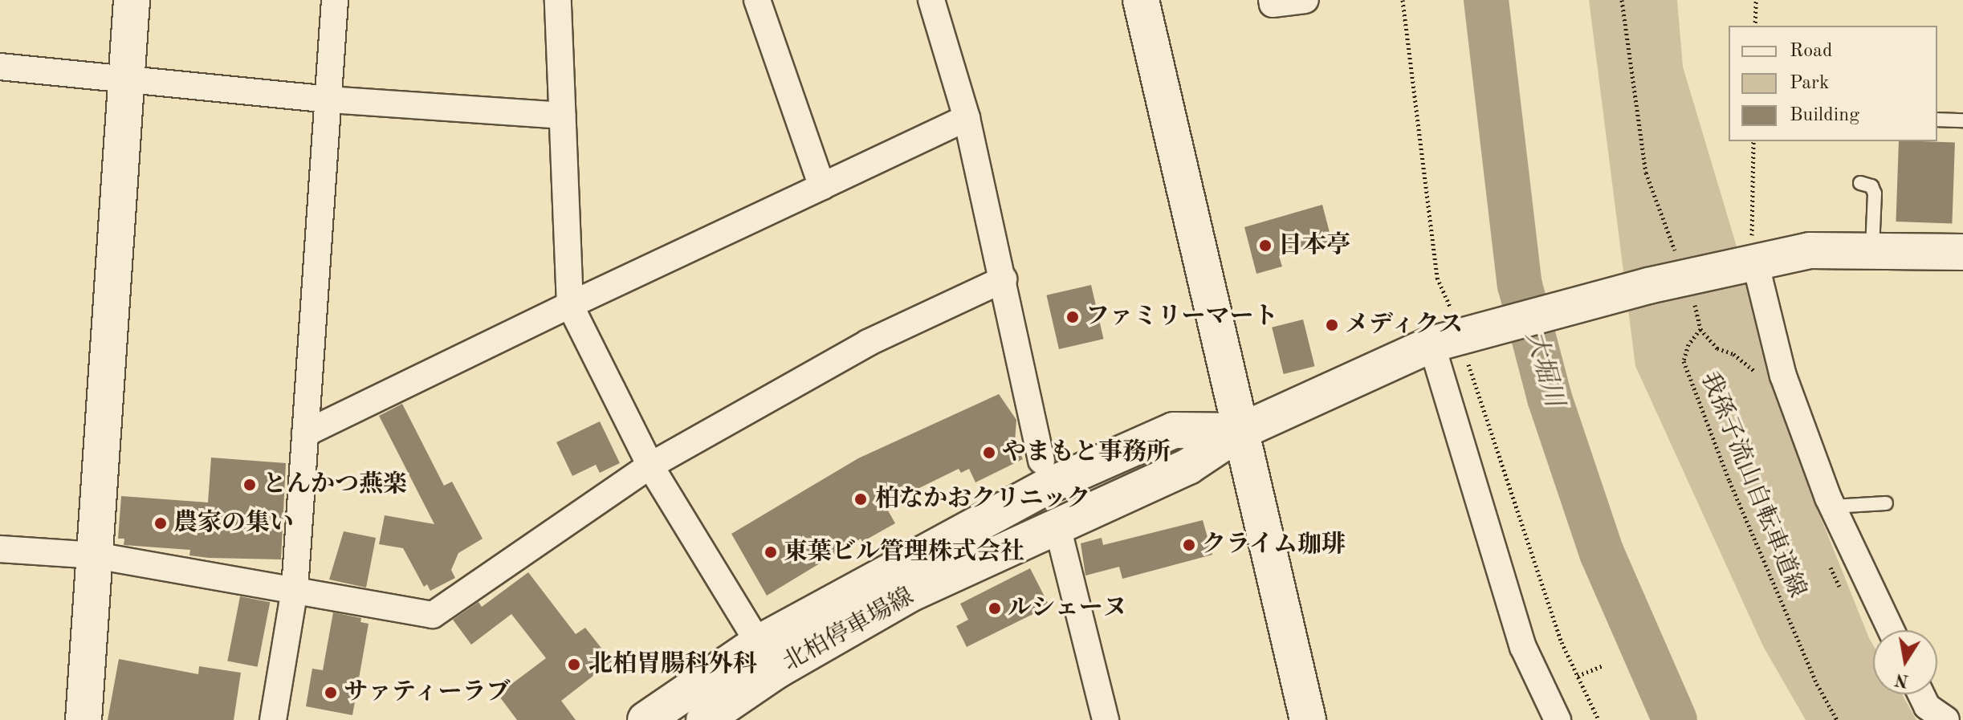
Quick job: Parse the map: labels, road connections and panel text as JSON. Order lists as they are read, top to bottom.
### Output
{
  "streets": {
    "street": ["北柏停車場線"],
    "path": ["我孫子流山自転車道線"]
  },
  "crossings": [
    ["我孫子流山自転車道線", "北柏停車場線"]
  ],
  "water": ["大堀川"],
  "places": [
    "日本亭",
    "ファミリーマート",
    "メディクス",
    "やまもと事務所",
    "とんかつ燕楽",
    "柏なかおクリニック",
    "農家の集い",
    "クライム珈琲",
    "東葉ビル管理株式会社",
    "ルシェーヌ",
    "北柏胃腸科外科",
    "サァティーラブ"
  ],
  "legend": ["Road", "Park", "Building"],
  "north": "bottom"
}
